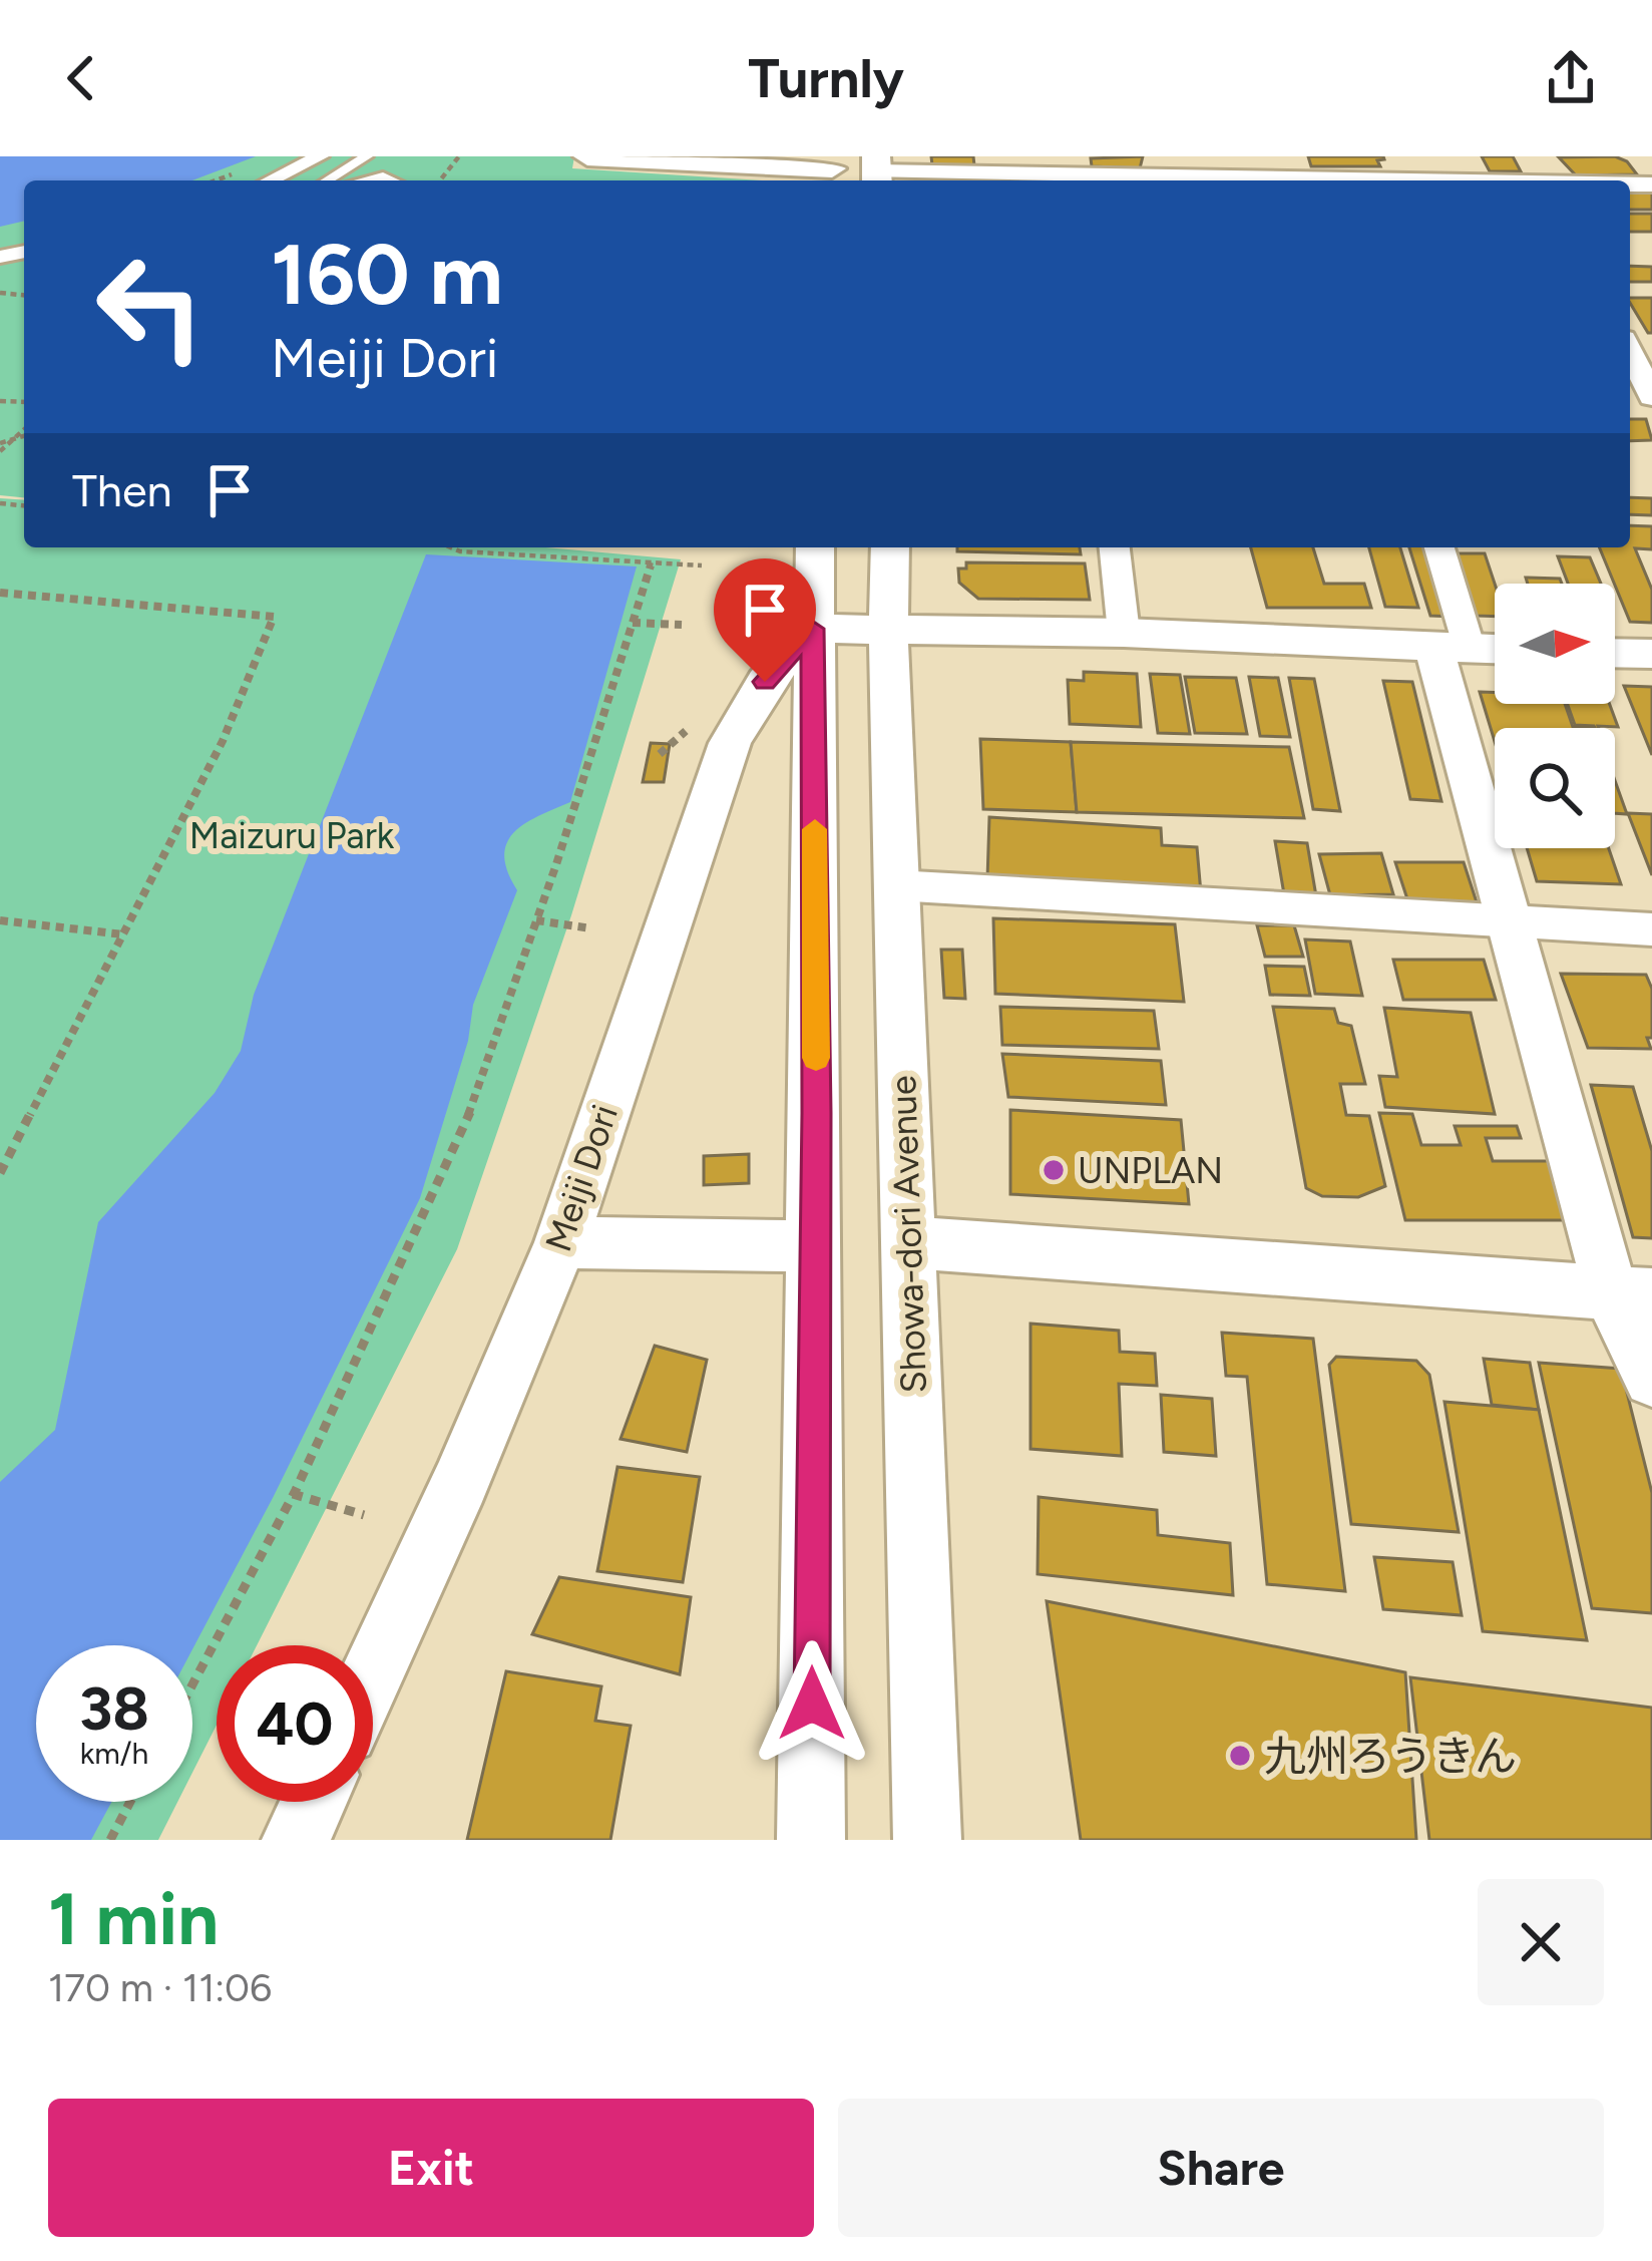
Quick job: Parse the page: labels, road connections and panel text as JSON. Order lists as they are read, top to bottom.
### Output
{
  "streets": {
    "street": ["Meiji Dori", "Showa-dori Avenue"]
  },
  "parks": ["Maizuru Park"],
  "places": ["UNPLAN", "九州ろうきん"],
  "north": "right",
  "page": {
    "header": "Turnly",
    "turn": ["160 m", "Meiji Dori"],
    "then": "Then",
    "speed": "38 km/h",
    "limit": "40",
    "heading": ["1 min", "170 m · 11:06"],
    "buttons": ["Exit", "Share"]
  }
}
